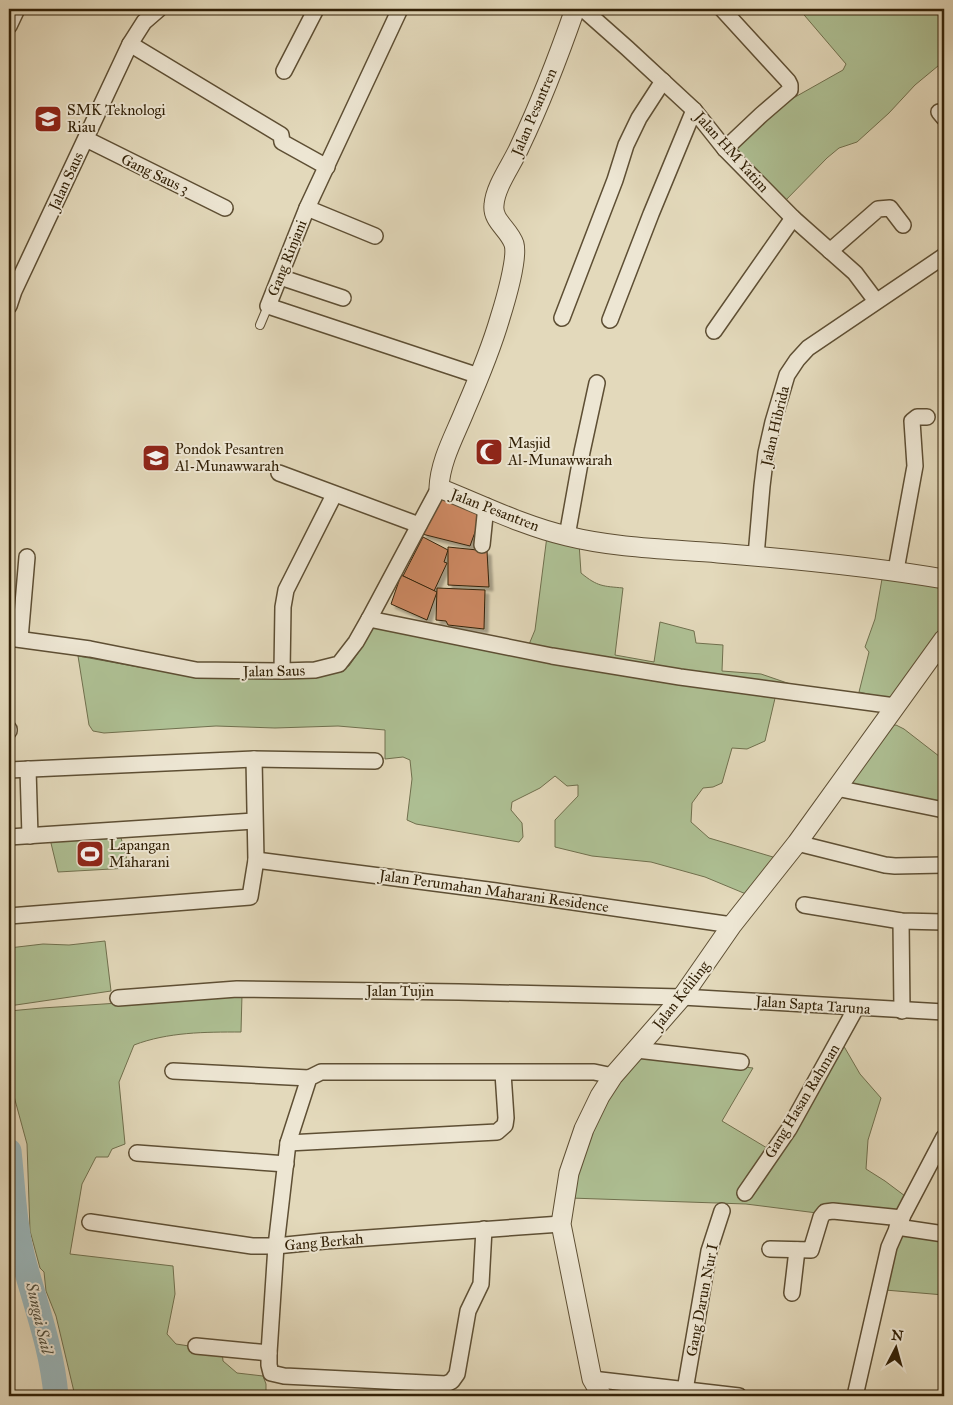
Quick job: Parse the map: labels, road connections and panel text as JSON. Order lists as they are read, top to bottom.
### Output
{
  "streets": {
    "street": [
      "Jalan Pesantren",
      "Jalan HM Yatim",
      "Gang Saus 3",
      "Jalan Saus",
      "Gang Rinjani",
      "Jalan Hibrida",
      "Jalan Perumahan Maharani Residence",
      "Jalan Tujin",
      "Jalan Keliling",
      "Jalan Sapta Taruna",
      "Gang Hasan Rahman",
      "Gang Berkah",
      "Gang Darun Nur I"
    ]
  },
  "crossings": [
    ["Jalan Pesantren", "Jalan Saus"],
    ["Jalan Pesantren", "Gang Rinjani"],
    ["Jalan Pesantren", "Jalan Hibrida"],
    ["Jalan HM Yatim", "Jalan Hibrida"],
    ["Gang Saus 3", "Jalan Saus"],
    ["Jalan Perumahan Maharani Residence", "Jalan Keliling"],
    ["Jalan Tujin", "Jalan Keliling"],
    ["Jalan Tujin", "Jalan Sapta Taruna"],
    ["Jalan Keliling", "Jalan Sapta Taruna"],
    ["Jalan Keliling", "Gang Berkah"],
    ["Jalan Sapta Taruna", "Gang Hasan Rahman"]
  ],
  "water": ["Sungai Sail"],
  "places": {
    "school or university": ["SMK Teknologi Riau", "Pondok Pesantren Al-Munawwarah"],
    "mosque": ["Masjid Al-Munawwarah"],
    "sports": ["Lapangan Maharani"]
  },
  "north": "top"
}
